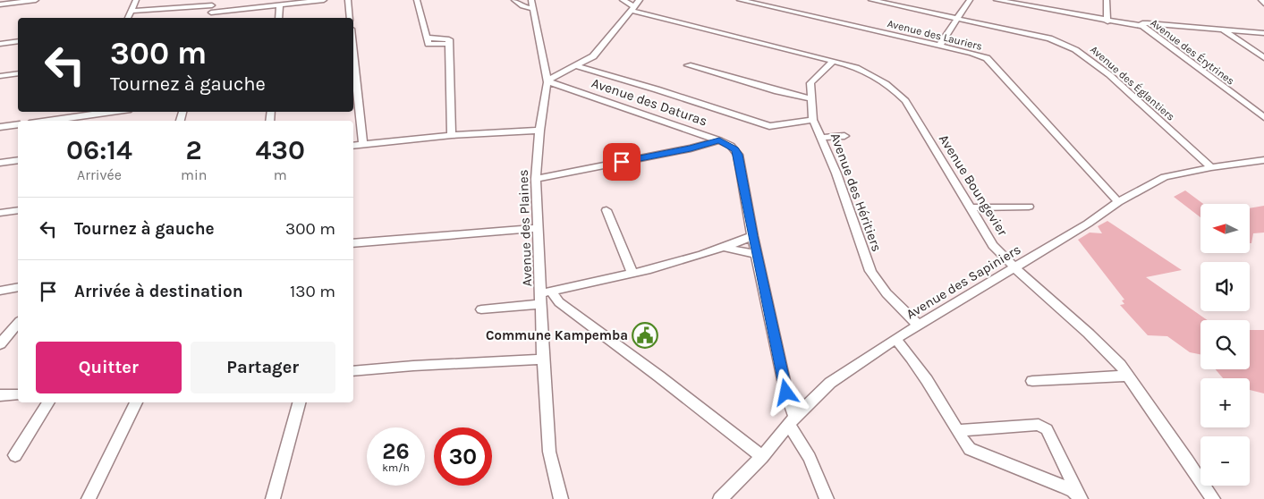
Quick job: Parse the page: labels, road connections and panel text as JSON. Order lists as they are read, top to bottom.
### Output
{
  "streets": {
    "street": [
      "Avenue des Lauriers",
      "Avenue des Érytrines",
      "Avenue des Églantiers",
      "Avenue des Daturas",
      "Avenue Boungevier",
      "Avenue des Héritiers",
      "Avenue des Plaines",
      "Avenue des Sapiniers"
    ]
  },
  "crossings": [
    ["Avenue des Lauriers", "Avenue des Sapiniers"],
    ["Avenue des Églantiers", "Avenue des Sapiniers"],
    ["Avenue des Daturas", "Avenue des Plaines"],
    ["Avenue des Daturas", "Avenue des Sapiniers"],
    ["Avenue Boungevier", "Avenue des Héritiers"],
    ["Avenue Boungevier", "Avenue des Sapiniers"],
    ["Avenue des Héritiers", "Avenue des Sapiniers"]
  ],
  "places": {
    "public building": ["Commune Kampemba"]
  },
  "north": "left",
  "page": {
    "turn": ["300 m", "Tournez à gauche"],
    "eta": [
      "06:14",
      "Arrivée",
      "2",
      "min",
      "430",
      "m"
    ],
    "list": [
      {
        "name": "Tournez à gauche",
        "value": "300 m"
      },
      {
        "name": "Arrivée à destination",
        "value": "130 m"
      }
    ],
    "map_buttons": ["+", "−"],
    "buttons": ["Quitter", "Partager"],
    "speed": "26 km/h",
    "limit": "30"
  }
}
